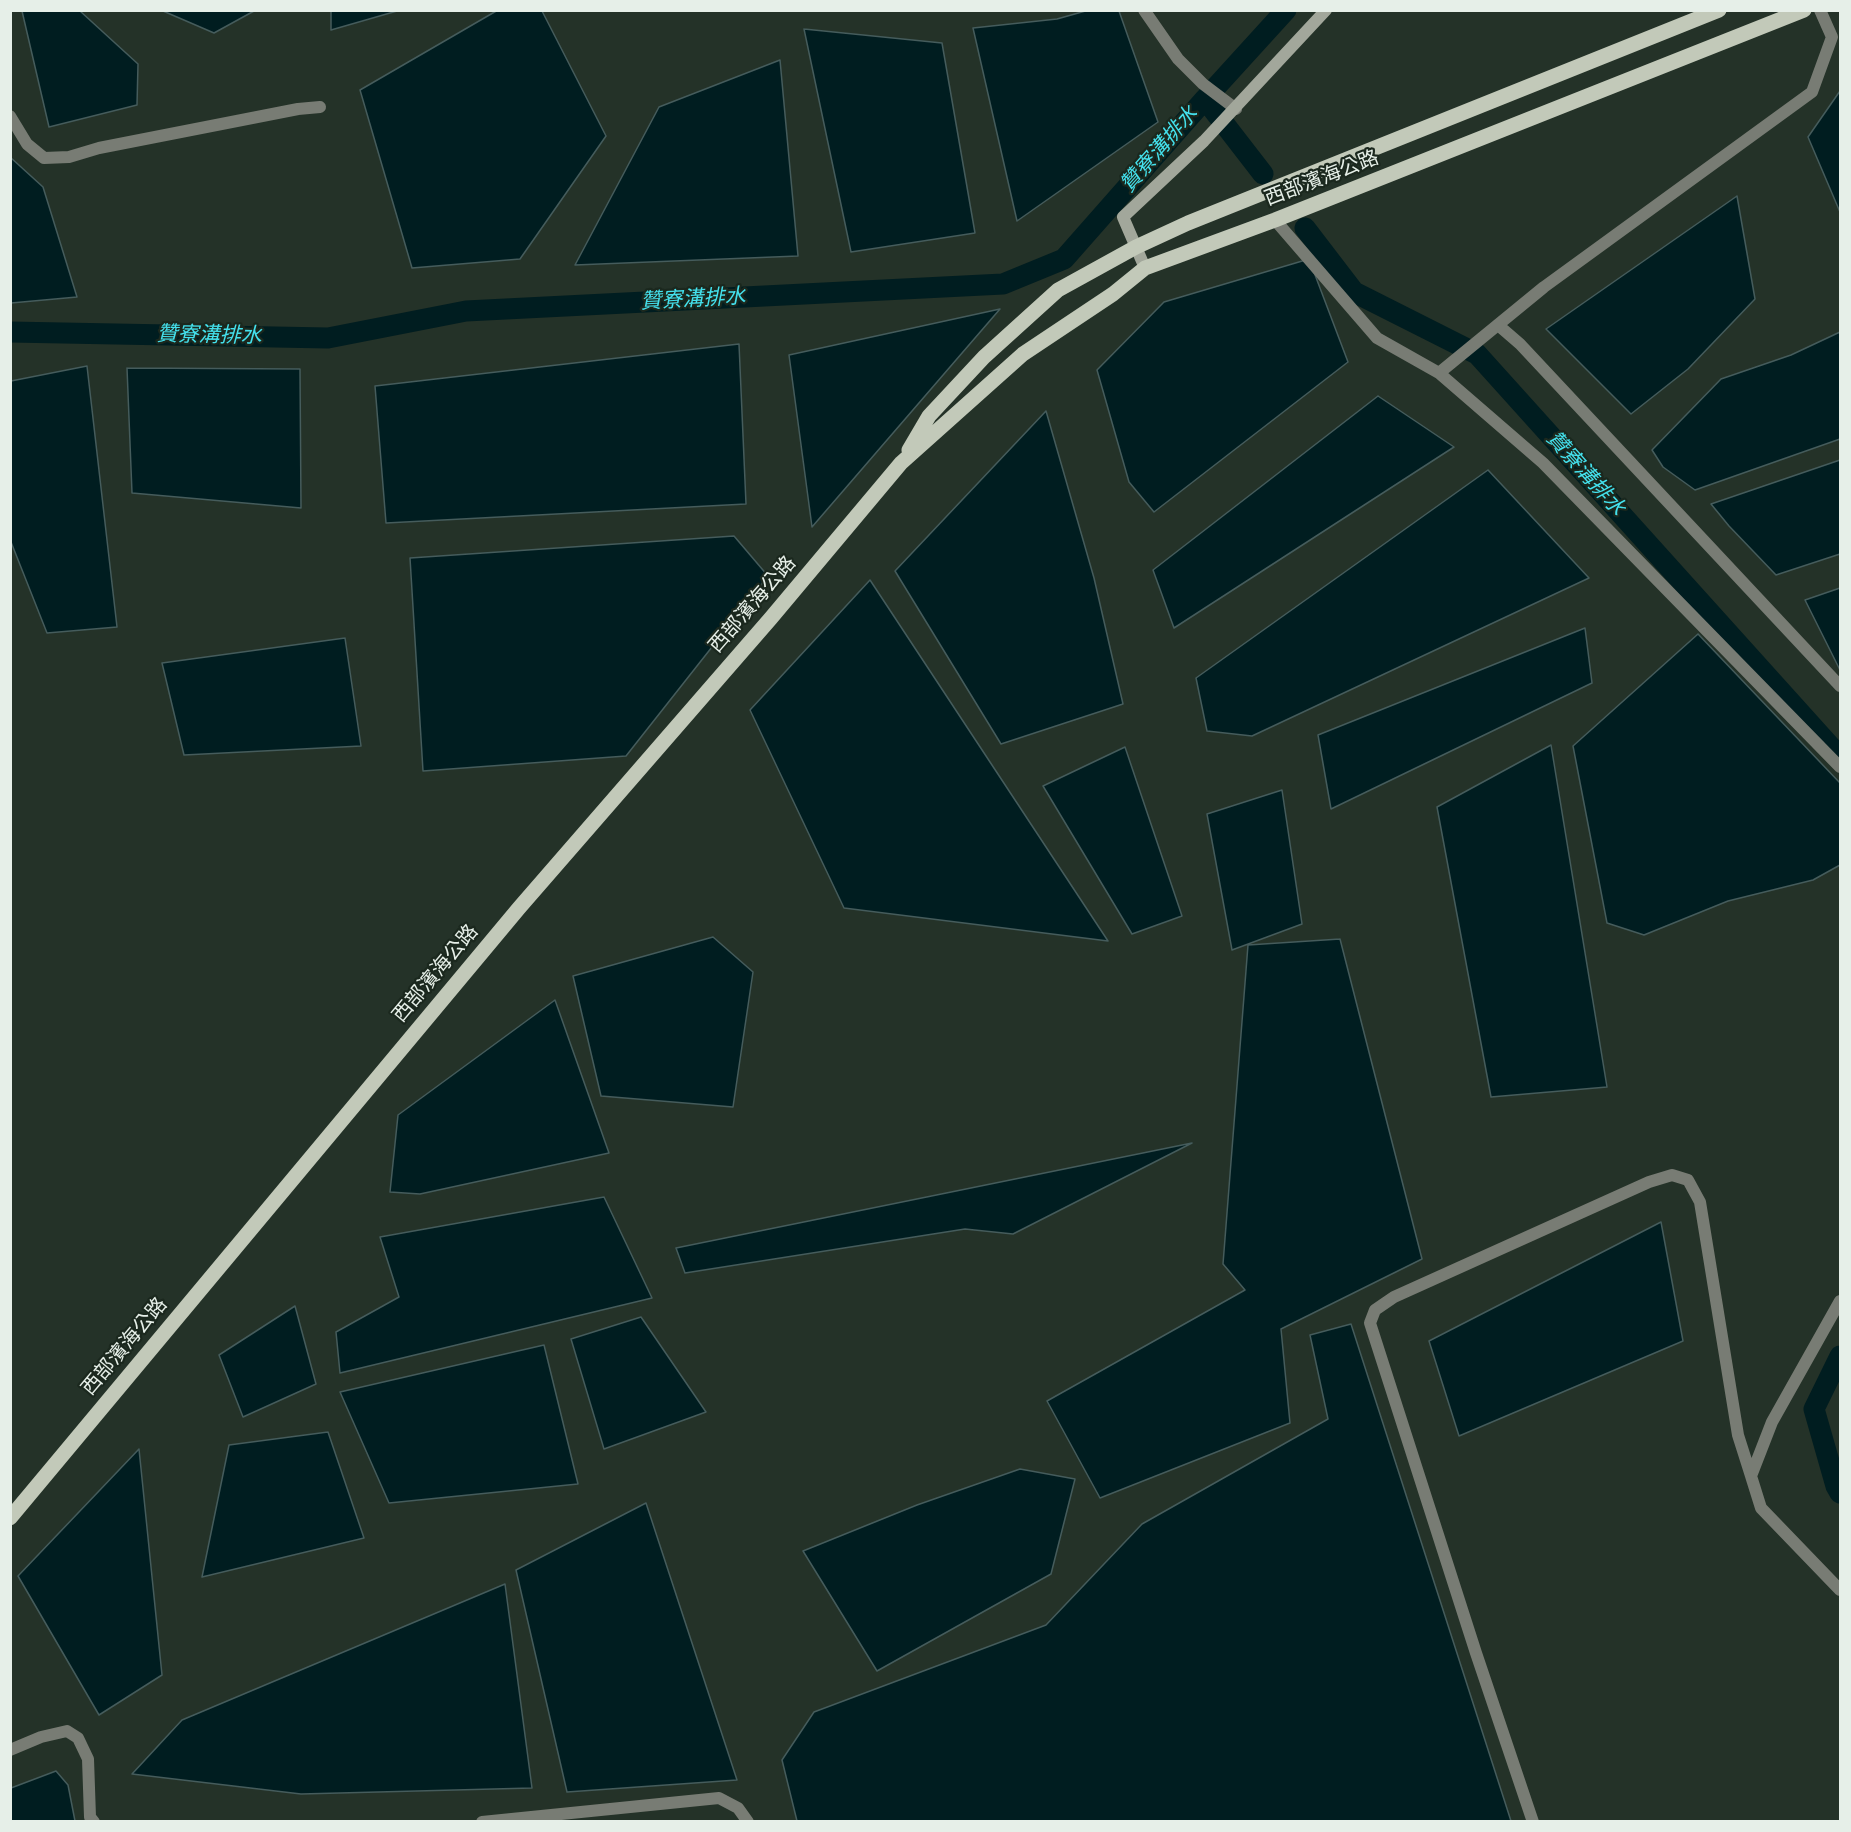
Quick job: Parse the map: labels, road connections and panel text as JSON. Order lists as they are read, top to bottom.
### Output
{
  "streets": {
    "main road": ["西部濱海公路"]
  },
  "water": ["贊寮溝排水"]
}
